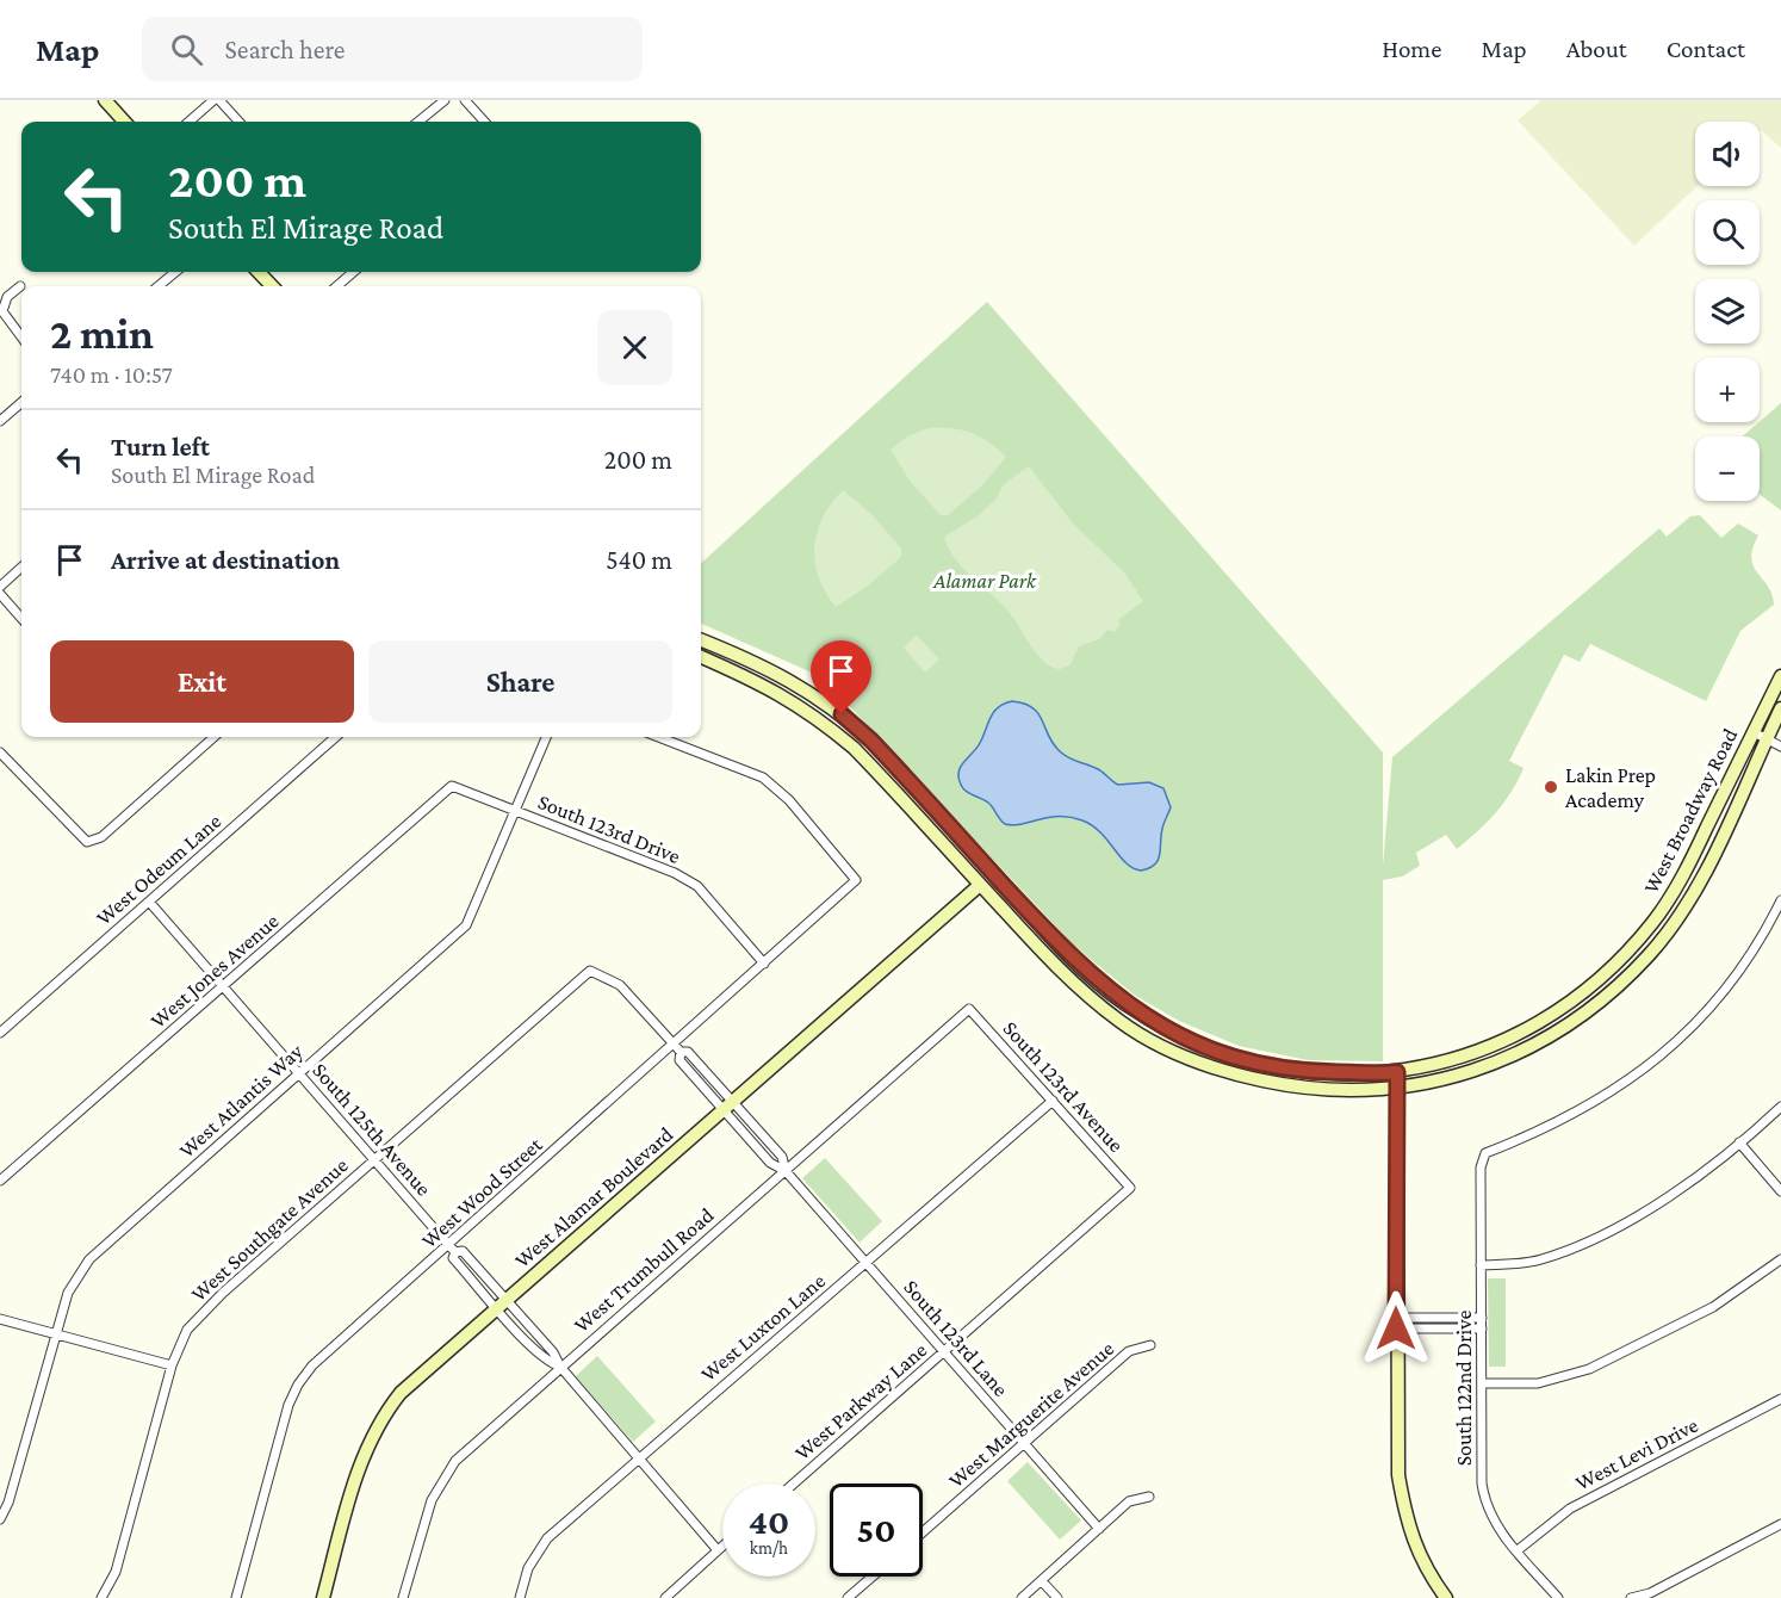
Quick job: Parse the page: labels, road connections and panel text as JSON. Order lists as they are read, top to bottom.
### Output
{
  "streets": {
    "main road": ["West Broadway Road", "West Alamar Boulevard"],
    "street": [
      "South 123rd Drive",
      "West Odeum Lane",
      "West Jones Avenue",
      "South 123rd Avenue",
      "West Atlantis Way",
      "South 125th Avenue",
      "West Wood Street",
      "West Southgate Avenue",
      "West Trumbull Road",
      "West Luxton Lane",
      "South 123rd Lane",
      "South 122nd Drive",
      "West Parkway Lane",
      "West Marguerite Avenue",
      "West Levi Drive"
    ]
  },
  "crossings": [
    ["West Broadway Road", "West Alamar Boulevard"],
    ["South 123rd Drive", "West Jones Avenue"],
    ["South 123rd Drive", "West Atlantis Way"],
    ["South 123rd Drive", "West Wood Street"],
    ["West Odeum Lane", "South 125th Avenue"],
    ["West Jones Avenue", "South 125th Avenue"],
    ["South 123rd Avenue", "West Trumbull Road"],
    ["South 123rd Avenue", "West Luxton Lane"],
    ["South 123rd Avenue", "West Parkway Lane"],
    ["West Atlantis Way", "South 125th Avenue"],
    ["South 125th Avenue", "West Wood Street"],
    ["South 125th Avenue", "West Alamar Boulevard"],
    ["South 125th Avenue", "West Southgate Avenue"],
    ["South 125th Avenue", "West Trumbull Road"],
    ["South 125th Avenue", "West Luxton Lane"],
    ["West Wood Street", "South 123rd Lane"],
    ["West Alamar Boulevard", "South 123rd Lane"],
    ["West Southgate Avenue", "South 123rd Lane"],
    ["West Trumbull Road", "South 123rd Lane"],
    ["West Luxton Lane", "South 123rd Lane"],
    ["South 123rd Lane", "West Parkway Lane"],
    ["South 123rd Lane", "West Marguerite Avenue"],
    ["South 122nd Drive", "West Levi Drive"]
  ],
  "parks": ["Alamar Park"],
  "places": ["Lakin Prep Academy"],
  "page": {
    "header": "Map",
    "search": "Search here",
    "nav": [
      "Home",
      "Map",
      "About",
      "Contact"
    ],
    "map_buttons": ["+", "−"],
    "turn": ["200 m", "South El Mirage Road"],
    "heading": ["2 min", "740 m · 10:57"],
    "list": [
      {
        "name": "Turn left",
        "note": "South El Mirage Road",
        "value": "200 m"
      },
      {
        "name": "Arrive at destination",
        "value": "540 m"
      }
    ],
    "buttons": ["Exit", "Share"],
    "speed": "40 km/h",
    "limit": "50"
  }
}
